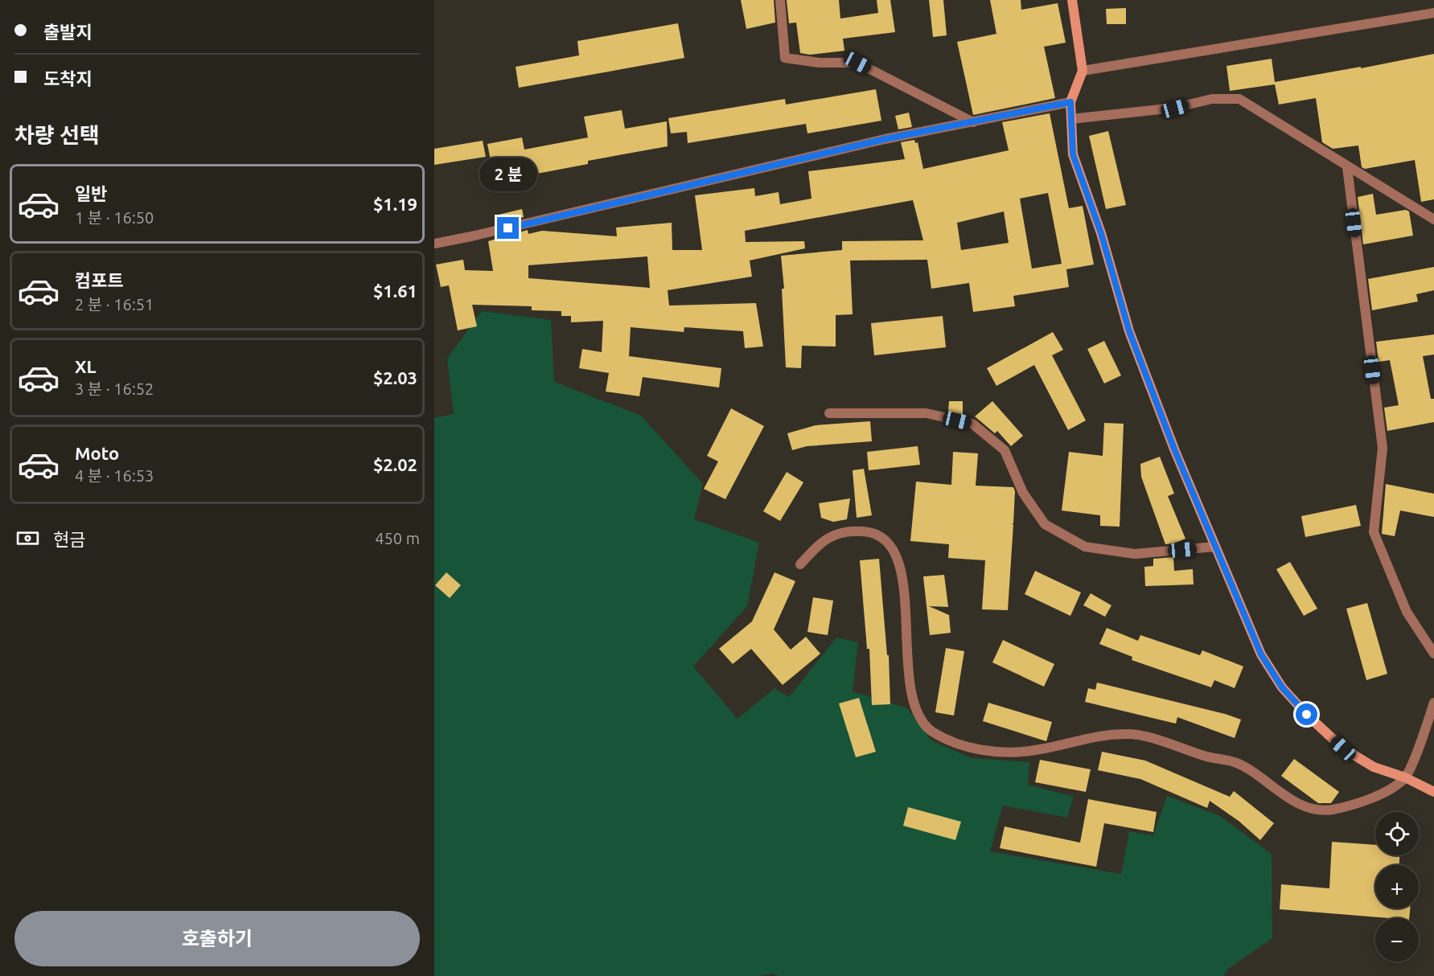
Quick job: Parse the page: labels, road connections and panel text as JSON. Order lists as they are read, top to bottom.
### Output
{
  "page": {
    "banner": ["출발지", "도착지"],
    "heading": "차량 선택",
    "bubble": "2 분",
    "list": [
      {
        "name": "일반",
        "note": "1 분 · 16:50",
        "value": "$1.19"
      },
      {
        "name": "컴포트",
        "note": "2 분 · 16:51",
        "value": "$1.61"
      },
      {
        "name": "XL",
        "note": "3 분 · 16:52",
        "value": "$2.03"
      },
      {
        "name": "Moto",
        "note": "4 분 · 16:53",
        "value": "$2.02"
      }
    ],
    "pay": ["현금", "450 m"],
    "map_buttons": ["+", "−"],
    "buttons": "호출하기"
  }
}
